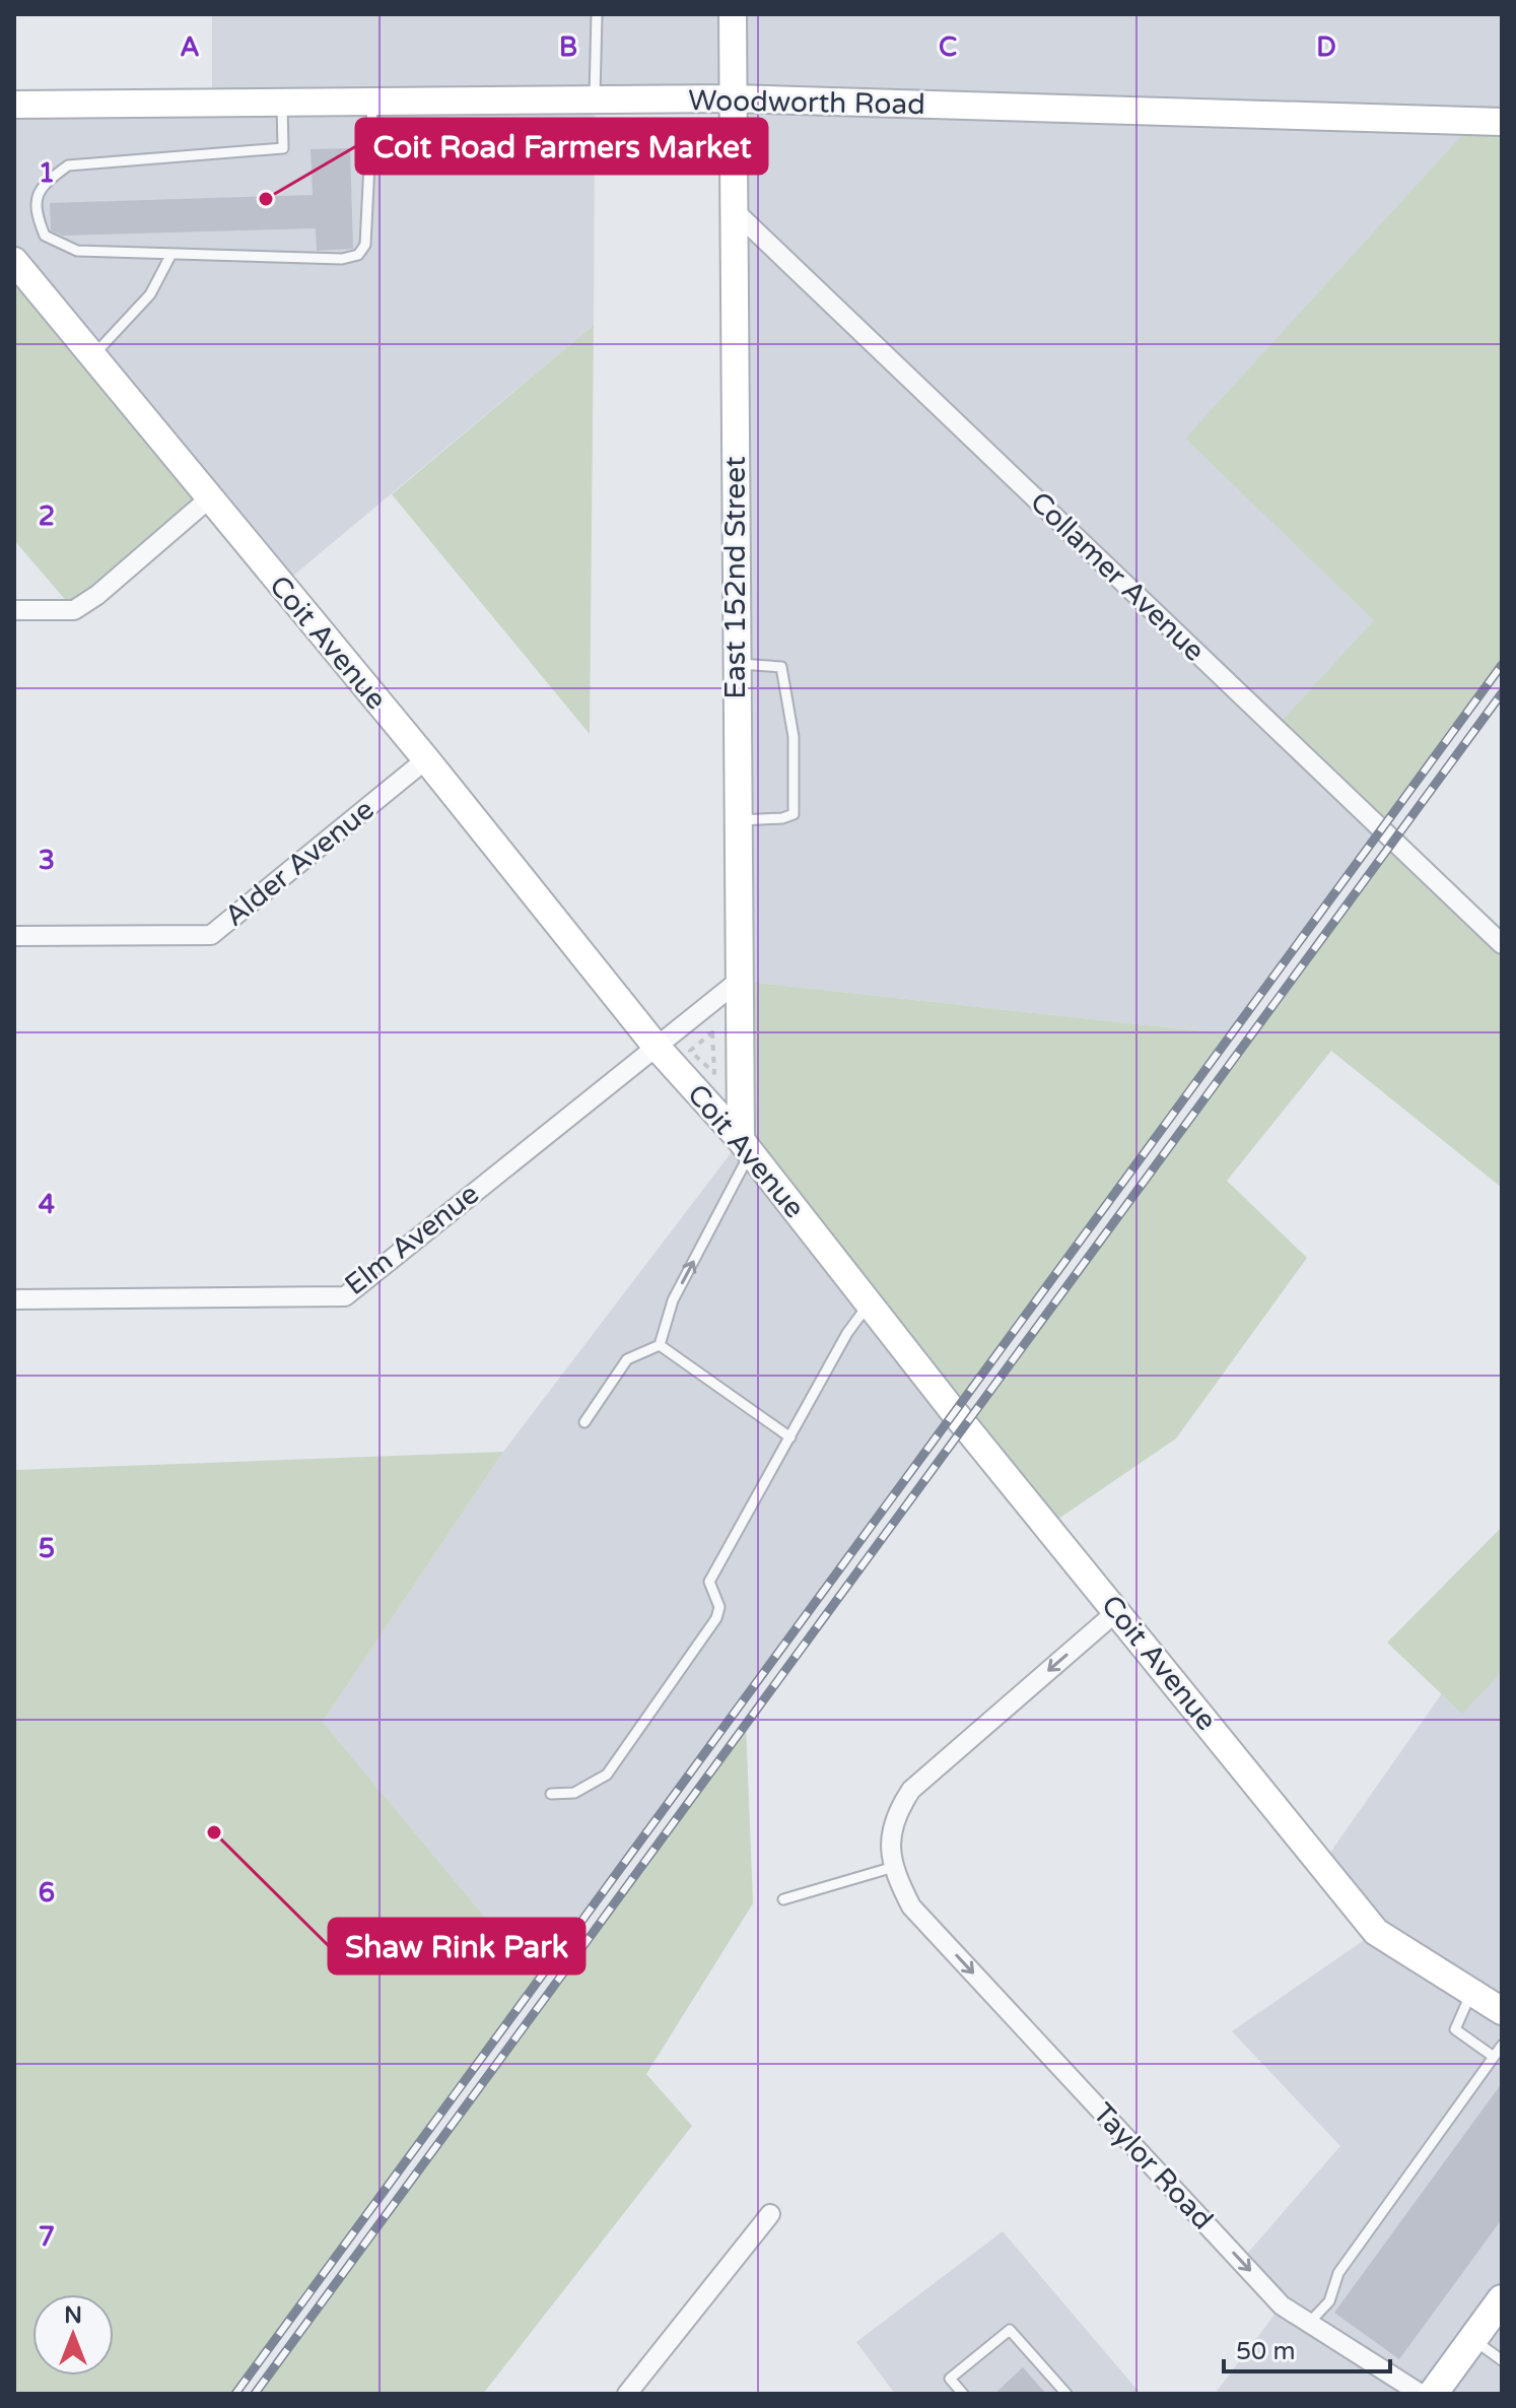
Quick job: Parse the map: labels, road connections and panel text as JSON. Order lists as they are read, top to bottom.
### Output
{
  "streets": {
    "street": [
      "Woodworth Road",
      "Collamer Avenue",
      "East 152nd Street",
      "Coit Avenue",
      "Alder Avenue",
      "Elm Avenue",
      "Taylor Road"
    ]
  },
  "crossings": [
    ["Woodworth Road", "East 152nd Street"],
    ["Collamer Avenue", "East 152nd Street"],
    ["East 152nd Street", "Coit Avenue"],
    ["East 152nd Street", "Elm Avenue"],
    ["Coit Avenue", "Alder Avenue"],
    ["Coit Avenue", "Elm Avenue"]
  ],
  "one_way": ["Taylor Road"],
  "places": ["Coit Road Farmers Market", "Shaw Rink Park"],
  "scale_bar": "50 m",
  "north": "top",
  "grid": {
    "columns": [
      "A",
      "B",
      "C",
      "D"
    ],
    "rows": [
      "1",
      "2",
      "3",
      "4",
      "5",
      "6",
      "7"
    ]
  }
}
